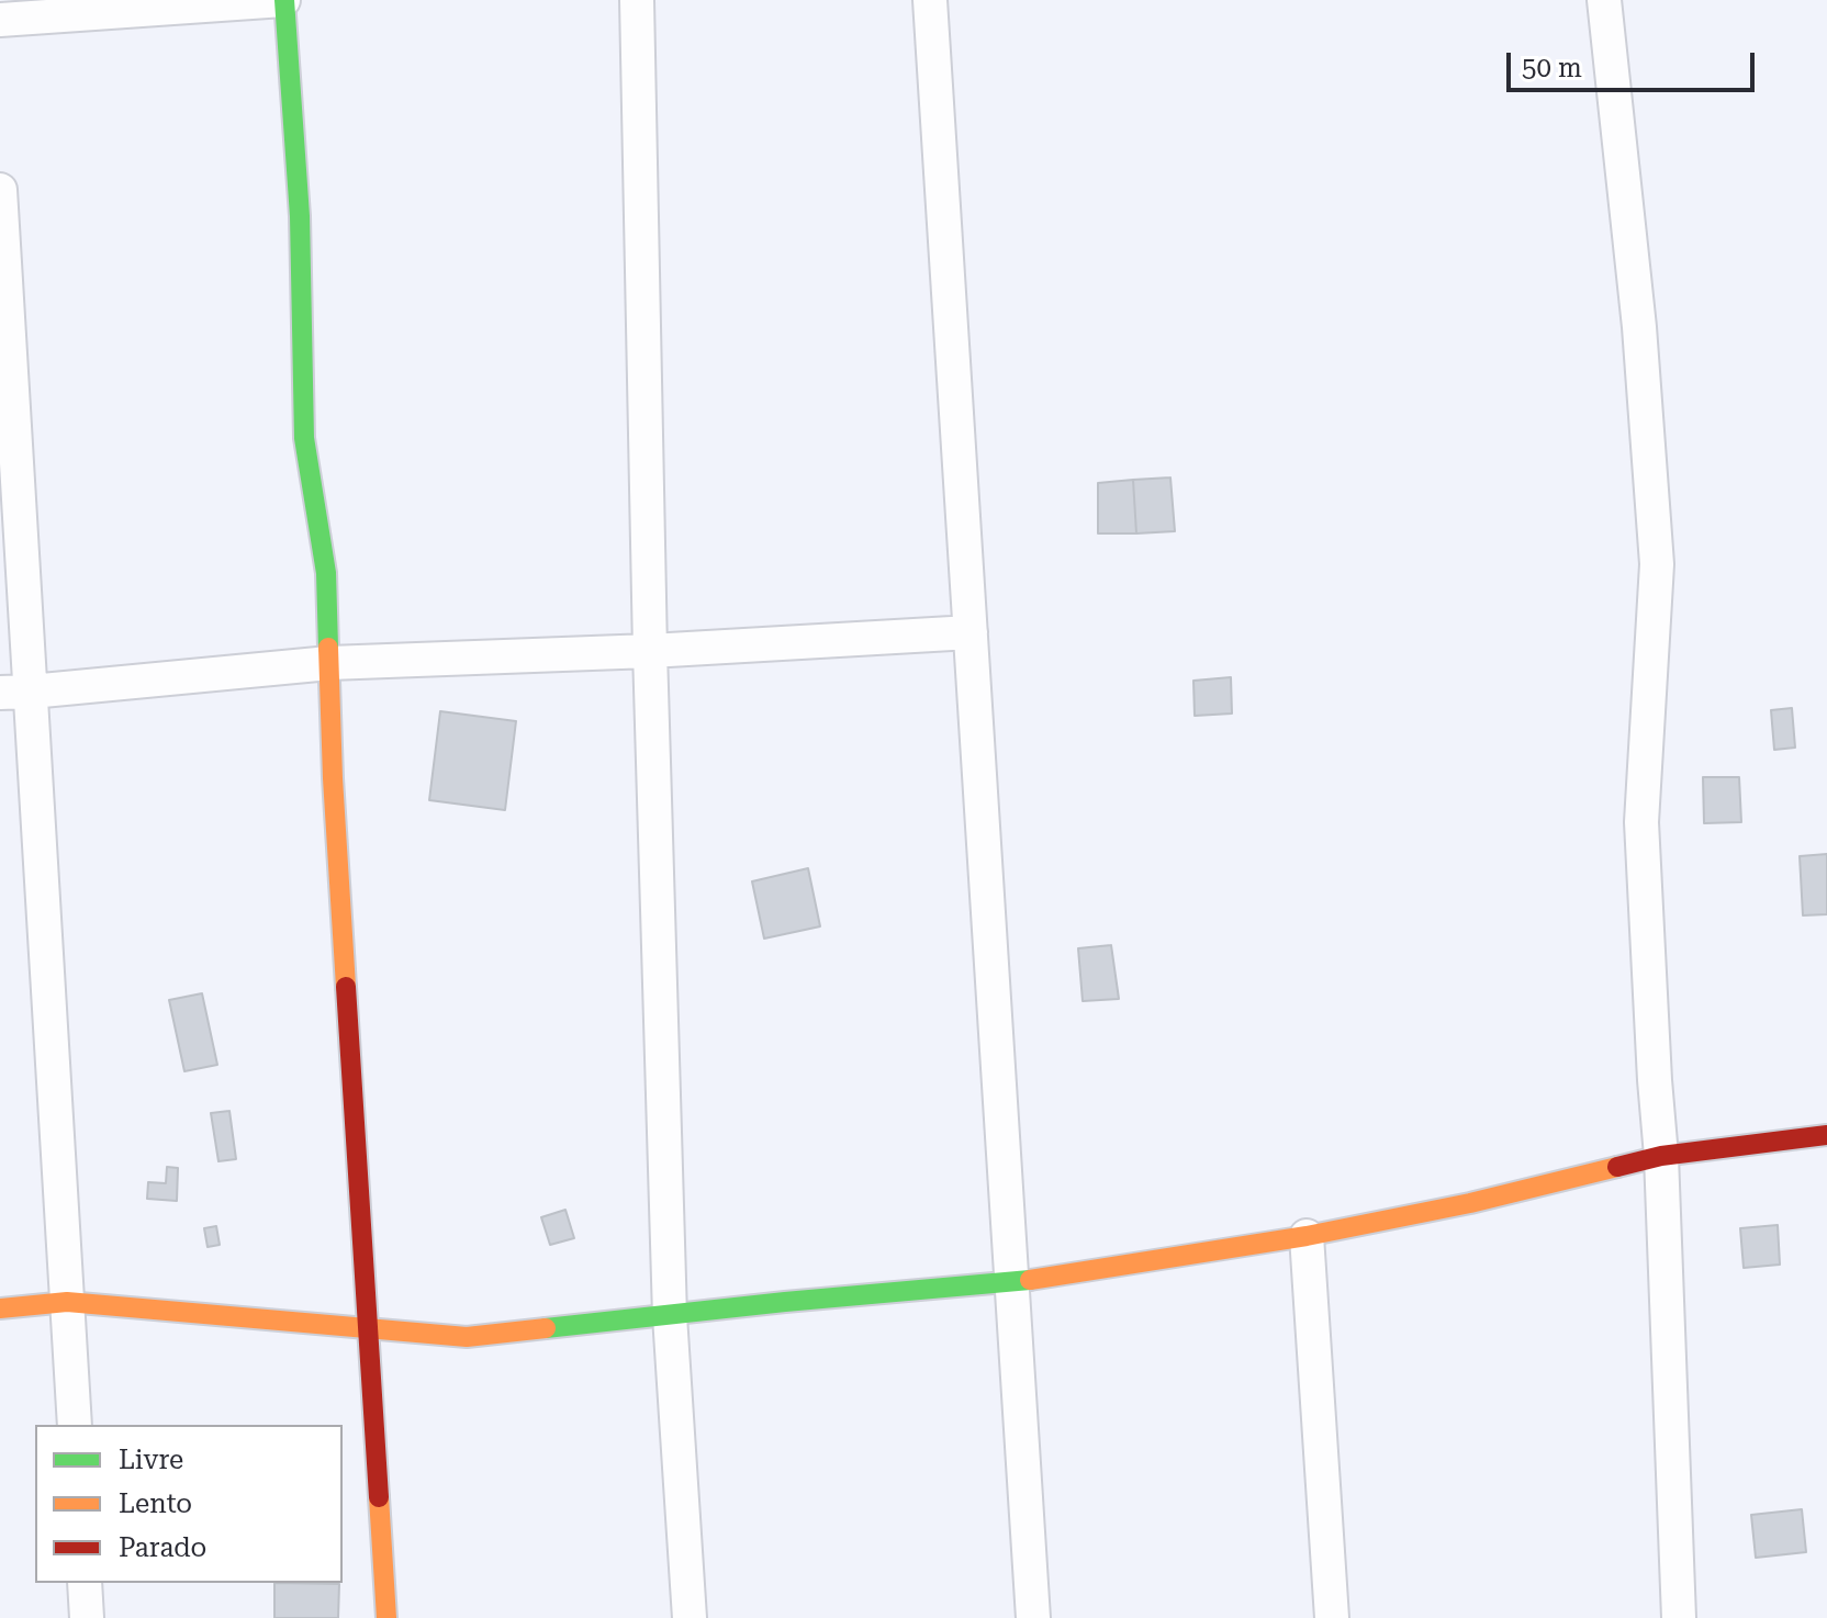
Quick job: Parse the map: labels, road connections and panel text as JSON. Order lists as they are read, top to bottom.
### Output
{
  "legend": ["Livre", "Lento", "Parado"],
  "scale_bar": "50 m"
}
